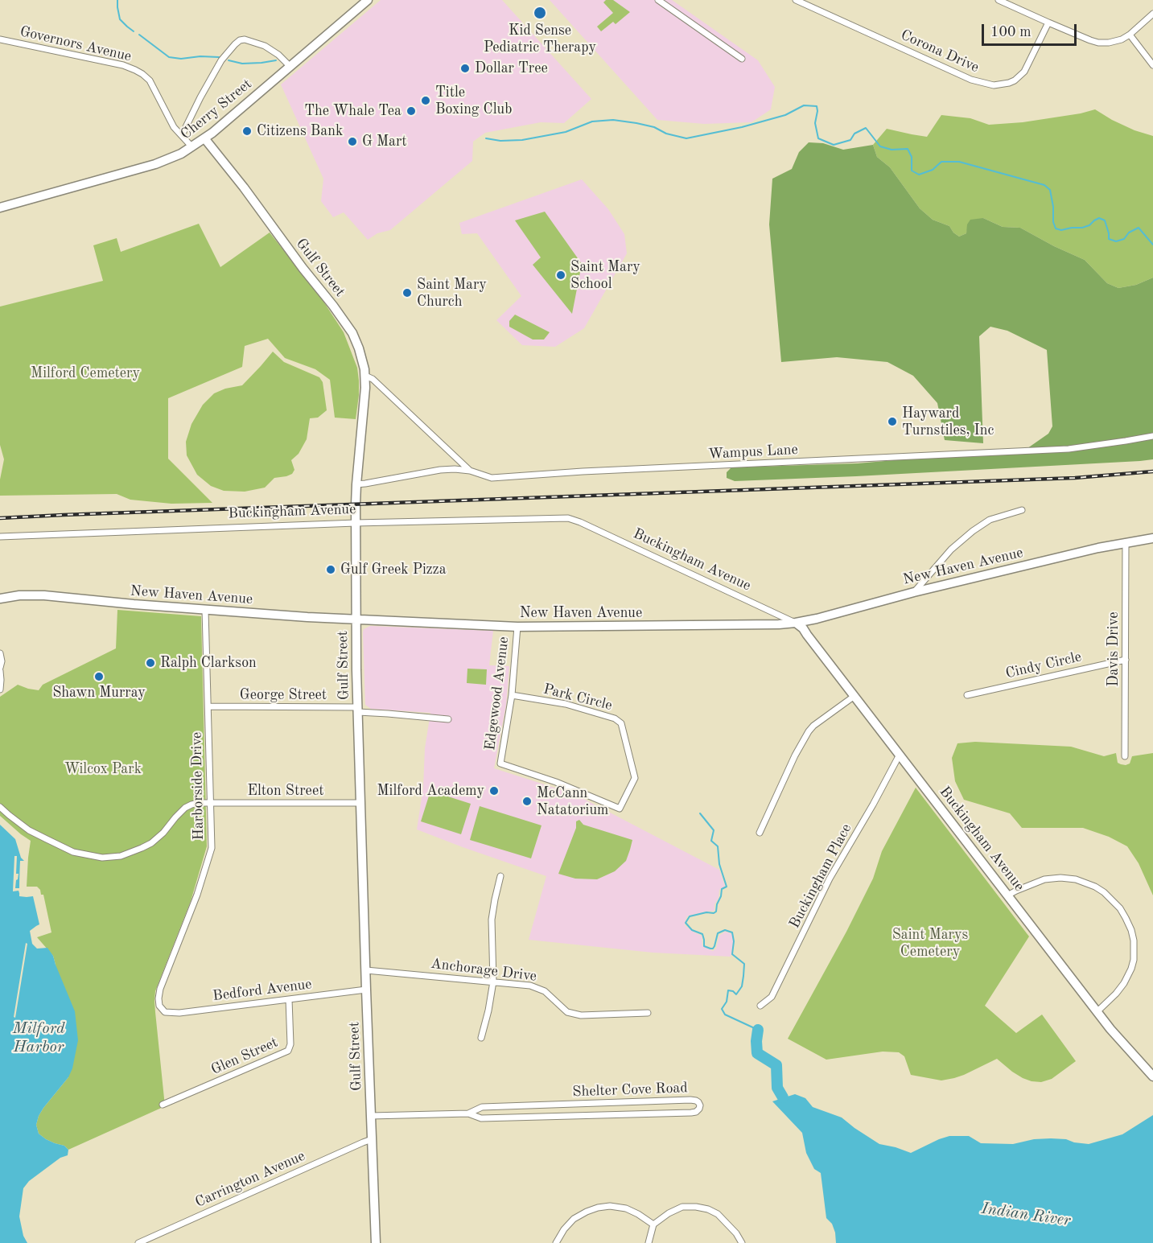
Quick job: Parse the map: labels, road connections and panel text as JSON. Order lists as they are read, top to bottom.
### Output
{
  "streets": {
    "main road": [
      "Cherry Street",
      "Gulf Street",
      "Buckingham Avenue",
      "New Haven Avenue"
    ],
    "street": [
      "Governors Avenue",
      "Corona Drive",
      "Wampus Lane",
      "Davis Drive",
      "Cindy Circle",
      "Edgewood Avenue",
      "George Street",
      "Park Circle",
      "Harborside Drive",
      "Elton Street",
      "Buckingham Place",
      "Anchorage Drive",
      "Bedford Avenue",
      "Glen Street",
      "Shelter Cove Road",
      "Carrington Avenue"
    ]
  },
  "crossings": [
    ["Governors Avenue", "Cherry Street"],
    ["Cherry Street", "Gulf Street"],
    ["Gulf Street", "Wampus Lane"],
    ["Gulf Street", "Buckingham Avenue"],
    ["Gulf Street", "New Haven Avenue"],
    ["Gulf Street", "George Street"],
    ["Gulf Street", "Elton Street"],
    ["Gulf Street", "Anchorage Drive"],
    ["Gulf Street", "Bedford Avenue"],
    ["Gulf Street", "Shelter Cove Road"],
    ["Gulf Street", "Carrington Avenue"],
    ["Buckingham Avenue", "New Haven Avenue"],
    ["Buckingham Avenue", "Buckingham Place"],
    ["New Haven Avenue", "Davis Drive"],
    ["New Haven Avenue", "Edgewood Avenue"],
    ["New Haven Avenue", "Harborside Drive"],
    ["Davis Drive", "Cindy Circle"],
    ["Edgewood Avenue", "Park Circle"],
    ["George Street", "Harborside Drive"],
    ["Harborside Drive", "Elton Street"],
    ["Harborside Drive", "Bedford Avenue"],
    ["Bedford Avenue", "Glen Street"]
  ],
  "water": ["Milford Harbor", "Indian River"],
  "parks": ["Milford Cemetery", "Wilcox Park", "Saint Marys Cemetery"],
  "places": [
    "Kid Sense Pediatric Therapy",
    "Dollar Tree",
    "Title Boxing Club",
    "The Whale Tea",
    "Citizens Bank",
    "G Mart",
    "Saint Mary School",
    "Saint Mary Church",
    "Hayward Turnstiles, Inc",
    "Gulf Greek Pizza",
    "Ralph Clarkson",
    "Shawn Murray",
    "Milford Academy",
    "McCann Natatorium"
  ],
  "scale_bar": "100 m"
}
